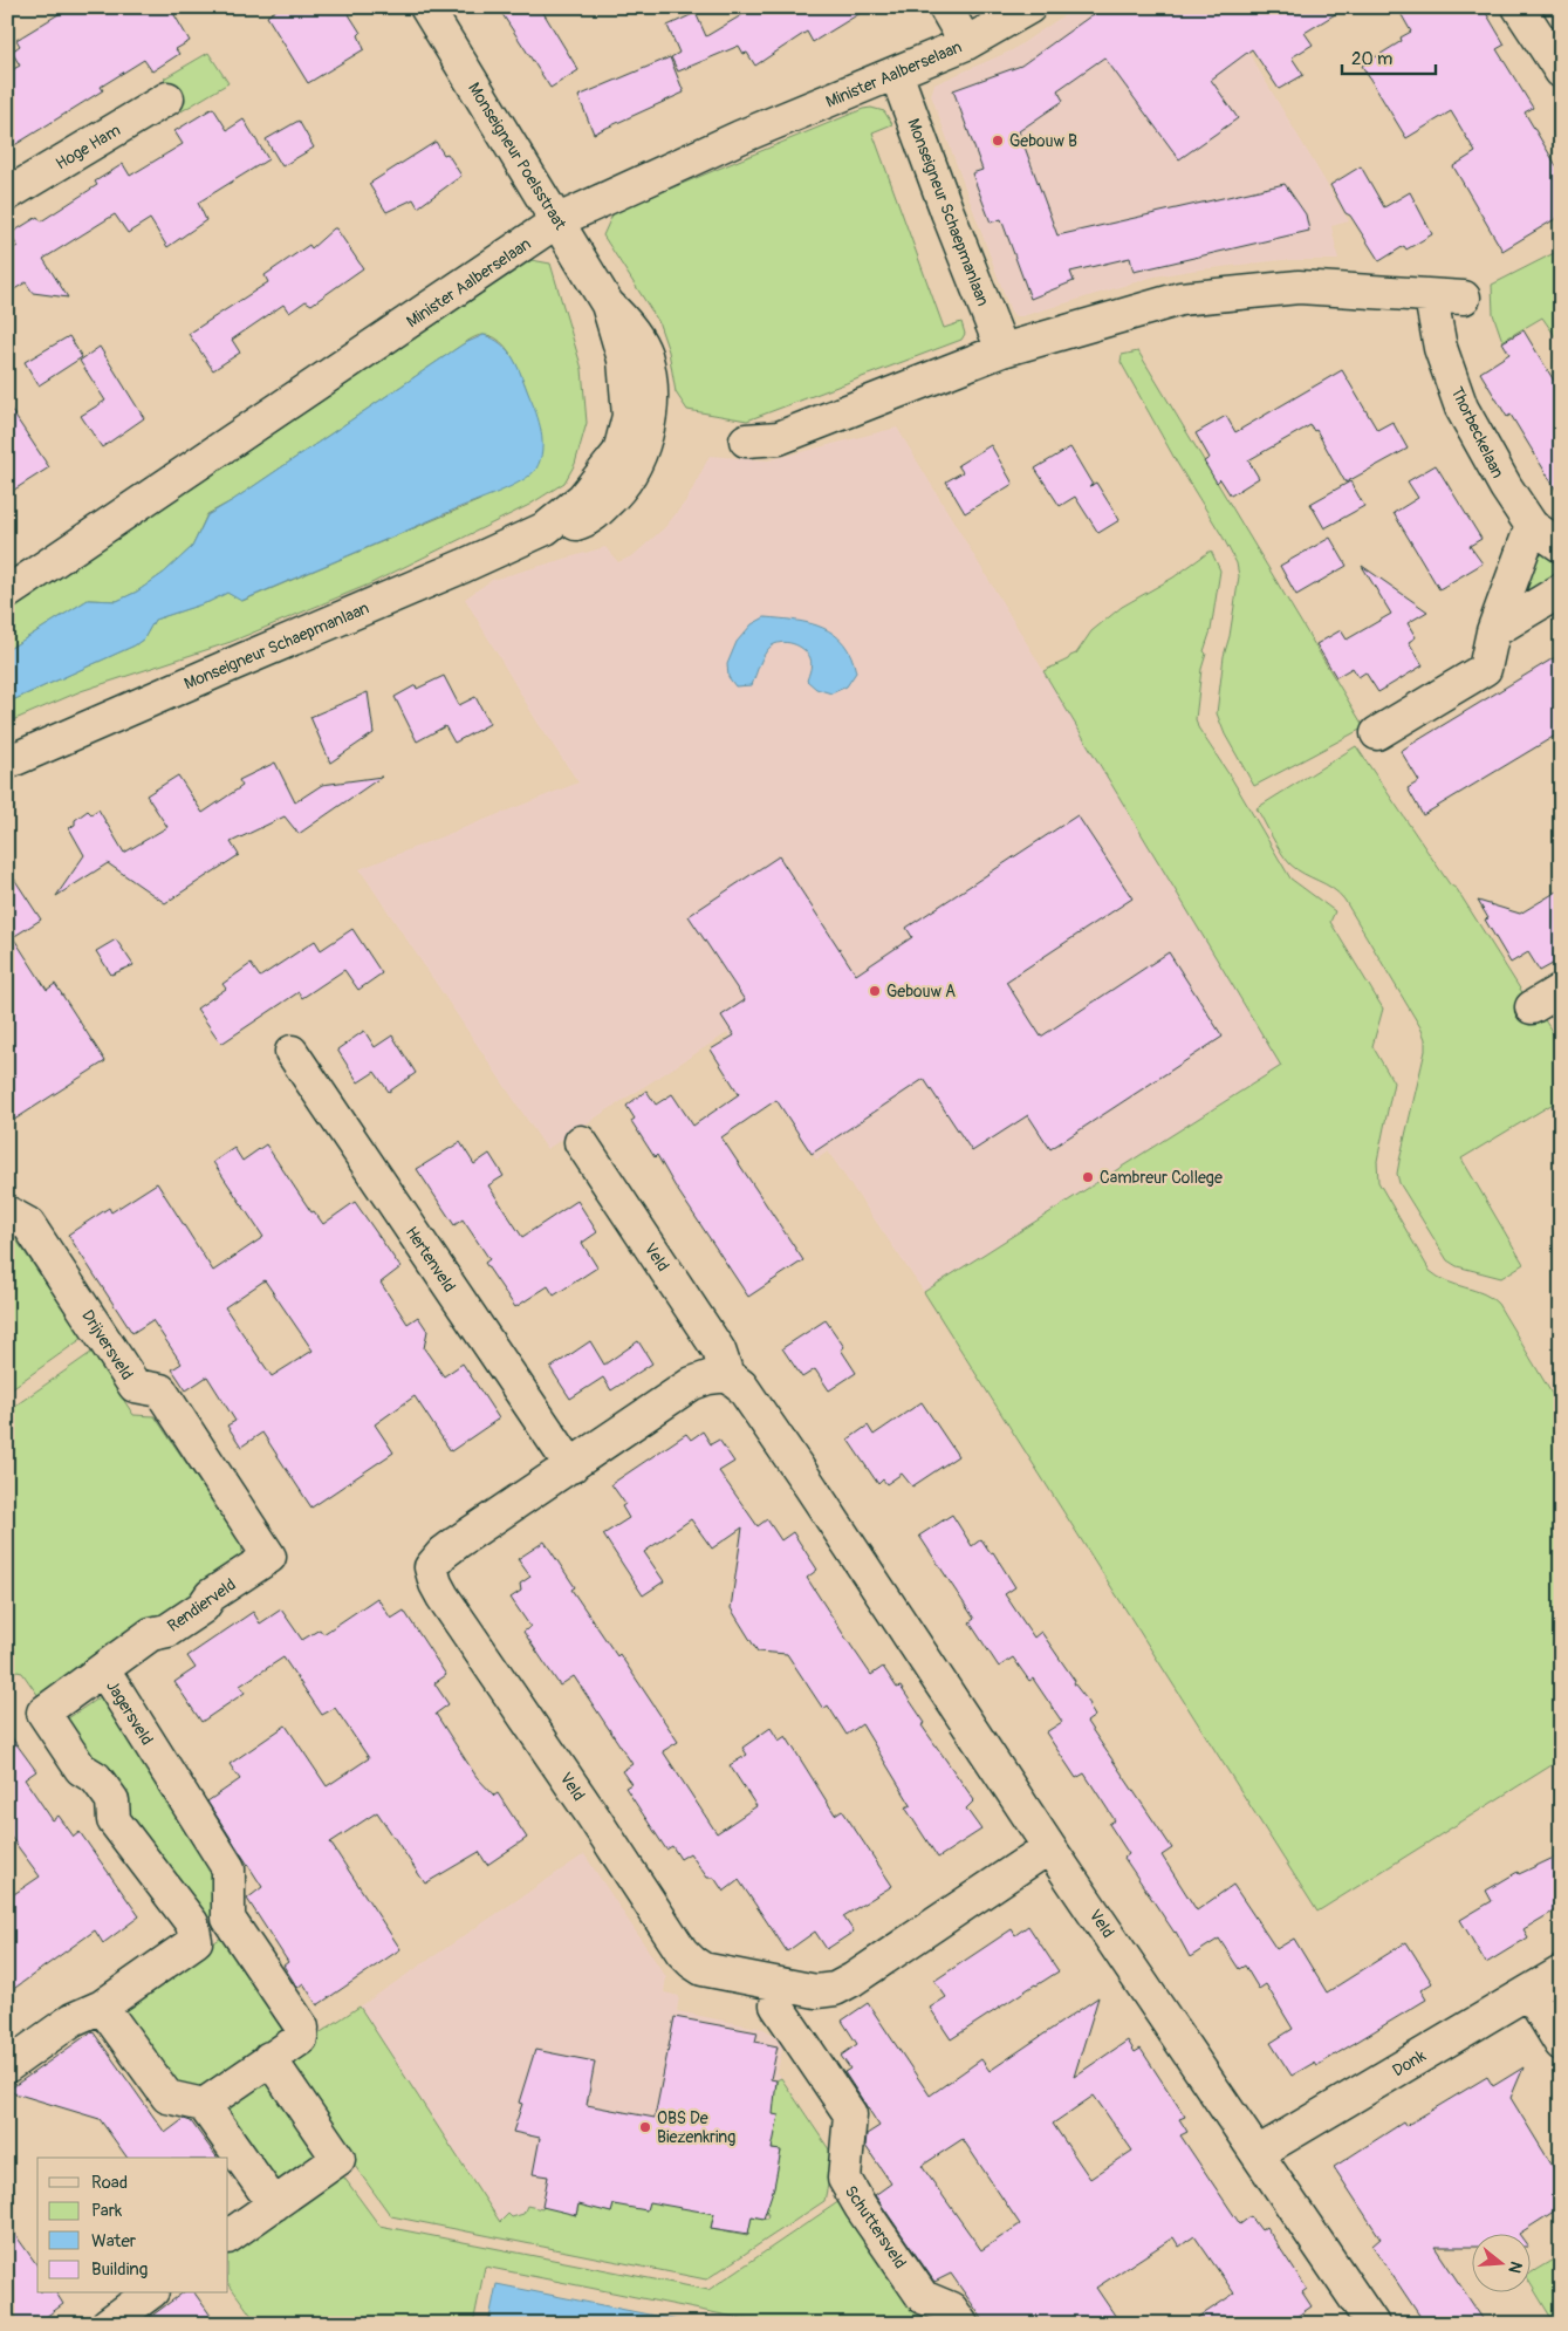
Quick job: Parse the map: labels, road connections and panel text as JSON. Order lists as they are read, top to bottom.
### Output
{
  "streets": {
    "street": [
      "Minister Aalberselaan",
      "Hoge Ham",
      "Monseigneur Poelsstraat",
      "Monseigneur Schaepmanlaan",
      "Thorbeckelaan",
      "Veld",
      "Hertenveld",
      "Drijversveld",
      "Rendierveld",
      "Jagersveld",
      "Donk",
      "Schuttersveld"
    ]
  },
  "crossings": [
    ["Minister Aalberselaan", "Monseigneur Poelsstraat"],
    ["Minister Aalberselaan", "Monseigneur Schaepmanlaan"],
    ["Monseigneur Poelsstraat", "Monseigneur Schaepmanlaan"],
    ["Veld", "Hertenveld"],
    ["Veld", "Donk"],
    ["Veld", "Schuttersveld"],
    ["Drijversveld", "Rendierveld"],
    ["Rendierveld", "Jagersveld"]
  ],
  "places": [
    "Gebouw B",
    "Gebouw A",
    "Cambreur College",
    "OBS De Biezenkring"
  ],
  "legend": [
    "Road",
    "Park",
    "Water",
    "Building"
  ],
  "scale_bar": "20 m",
  "north": "right"
}
